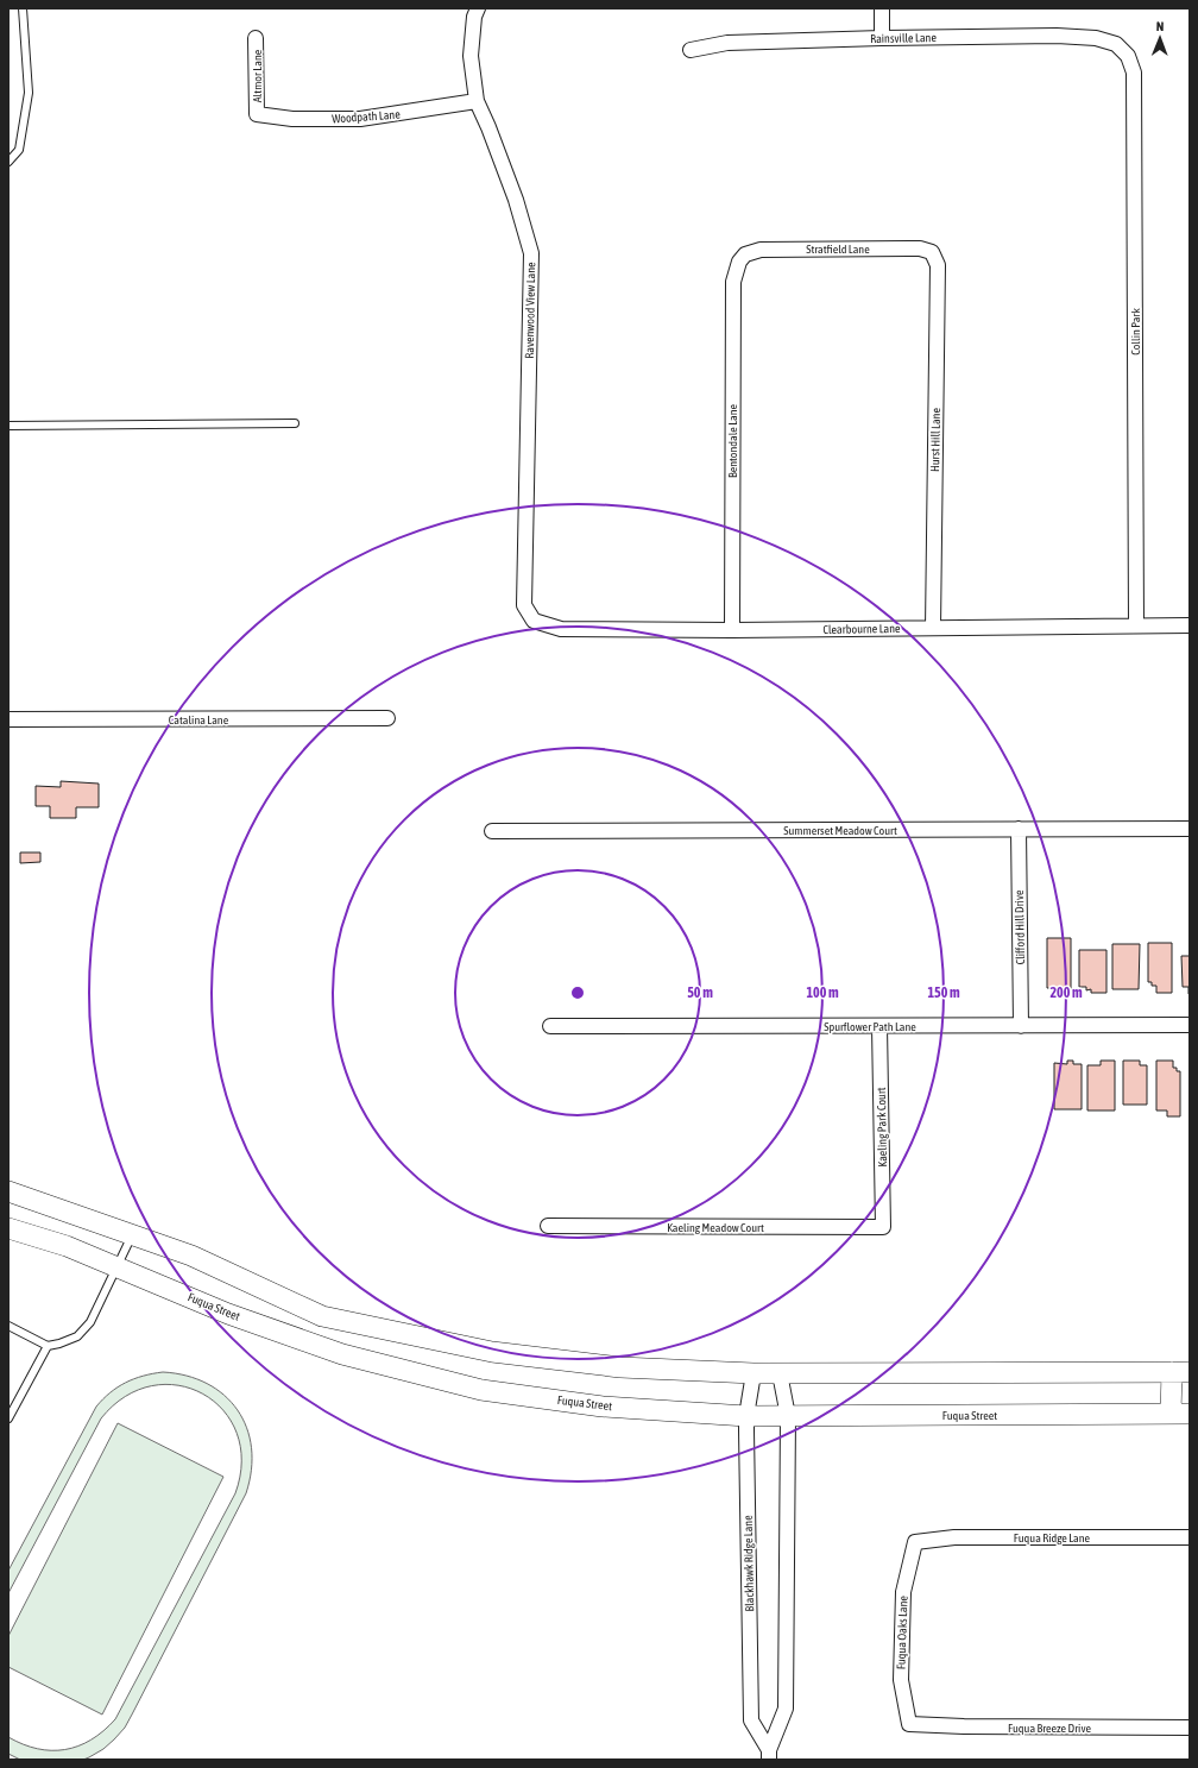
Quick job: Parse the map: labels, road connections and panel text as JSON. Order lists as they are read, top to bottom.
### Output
{
  "streets": {
    "main road": ["Fuqua Street"],
    "street": [
      "Rainsville Lane",
      "Altmor Lane",
      "Woodpath Lane",
      "Stratfield Lane",
      "Ravenwood View Lane",
      "Collin Park",
      "Hurst Hill Lane",
      "Bentondale Lane",
      "Clearbourne Lane",
      "Catalina Lane",
      "Summerset Meadow Court",
      "Clifford Hill Drive",
      "Spurflower Path Lane",
      "Kaeling Park Court",
      "Kaeling Meadow Court",
      "Fuqua Ridge Lane",
      "Blackhawk Ridge Lane",
      "Fuqua Oaks Lane",
      "Fuqua Breeze Drive"
    ]
  },
  "crossings": [
    ["Rainsville Lane", "Collin Park"],
    ["Altmor Lane", "Woodpath Lane"],
    ["Woodpath Lane", "Ravenwood View Lane"],
    ["Stratfield Lane", "Hurst Hill Lane"],
    ["Stratfield Lane", "Bentondale Lane"],
    ["Ravenwood View Lane", "Clearbourne Lane"],
    ["Collin Park", "Clearbourne Lane"],
    ["Hurst Hill Lane", "Clearbourne Lane"],
    ["Bentondale Lane", "Clearbourne Lane"],
    ["Summerset Meadow Court", "Clifford Hill Drive"],
    ["Clifford Hill Drive", "Spurflower Path Lane"],
    ["Spurflower Path Lane", "Kaeling Park Court"],
    ["Kaeling Park Court", "Kaeling Meadow Court"],
    ["Fuqua Street", "Blackhawk Ridge Lane"],
    ["Fuqua Ridge Lane", "Fuqua Oaks Lane"],
    ["Fuqua Oaks Lane", "Fuqua Breeze Drive"]
  ],
  "north": "top",
  "rings": [
    "50 m",
    "100 m",
    "150 m",
    "200 m"
  ]
}
